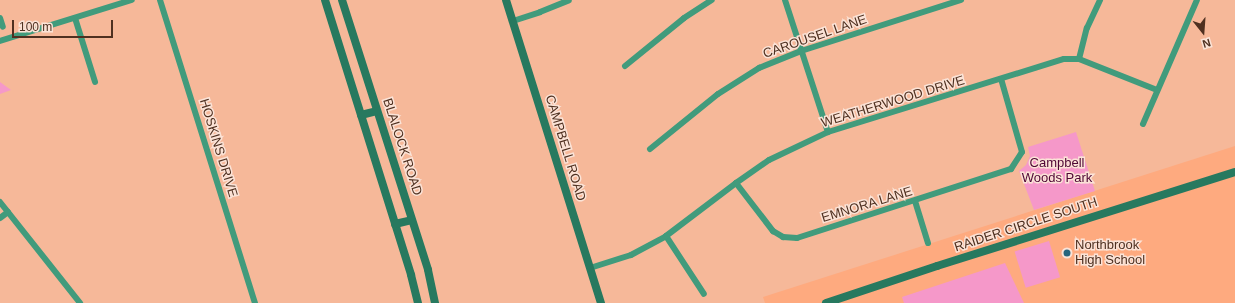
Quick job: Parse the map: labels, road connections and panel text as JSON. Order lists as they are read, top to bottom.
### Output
{
  "streets": {
    "street": [
      "CAROUSEL LANE",
      "WEATHERWOOD DRIVE",
      "BLALOCK ROAD",
      "HOSKINS DRIVE",
      "CAMPBELL ROAD",
      "EMNORA LANE",
      "RAIDER CIRCLE SOUTH"
    ]
  },
  "crossings": [
    ["WEATHERWOOD DRIVE", "CAMPBELL ROAD"],
    ["WEATHERWOOD DRIVE", "EMNORA LANE"]
  ],
  "parks": ["Campbell Woods Park"],
  "places": ["Northbrook High School"],
  "scale_bar": "100 m",
  "north": "bottom"
}
